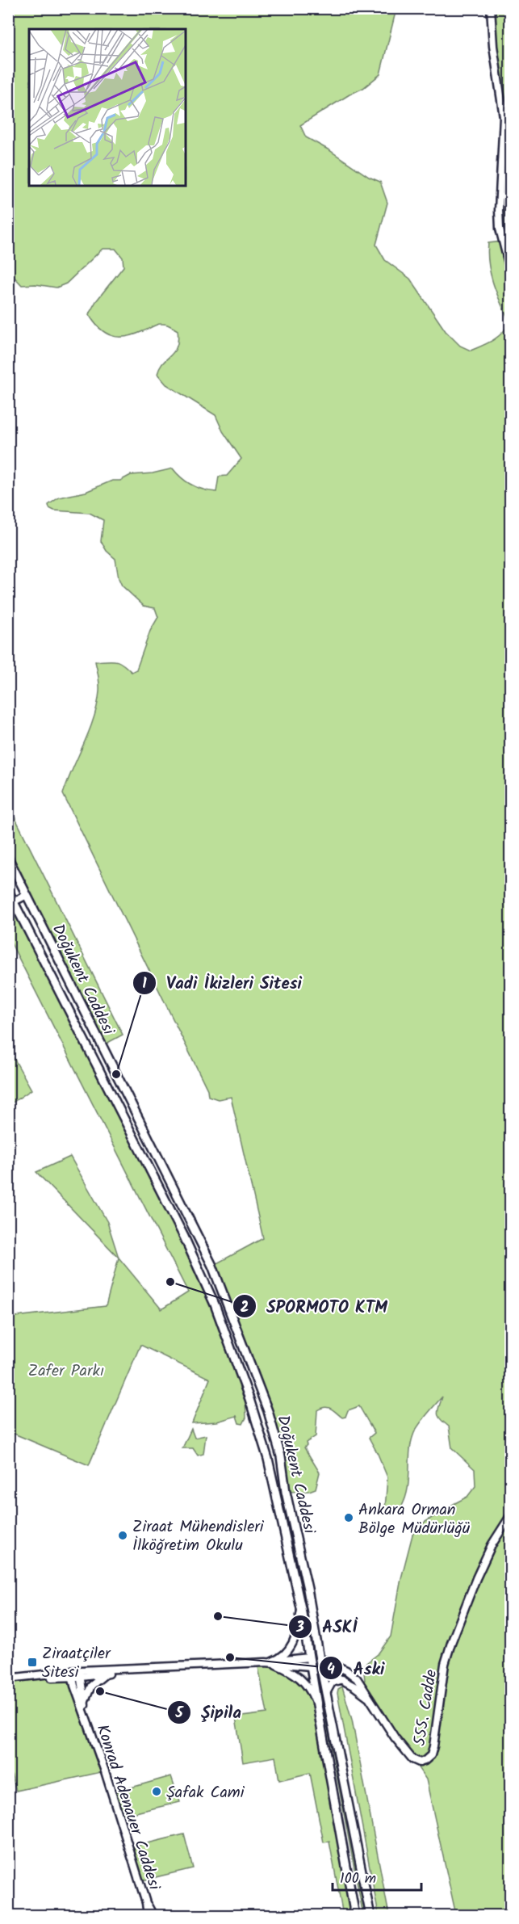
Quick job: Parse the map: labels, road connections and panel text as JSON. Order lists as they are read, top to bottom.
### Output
{
  "streets": {
    "main road": ["Doğukent Caddesi", "555. Cadde", "Konrad Adenauer Caddesi"]
  },
  "crossings": [
    ["Doğukent Caddesi", "555. Cadde"]
  ],
  "parks": ["Zafer Parkı"],
  "places": {
    "other": [
      "Vadi İkizleri Sitesi",
      "SPORMOTO KTM",
      "Ankara Orman Bölge Müdürlüğü",
      "Ziraat Mühendisleri İlköğretim Okulu",
      "ASKİ",
      "Aski",
      "Şipila",
      "Şafak Cami"
    ],
    "transit": ["Ziraatçiler Sitesi"]
  },
  "scale_bar": "100 m"
}
